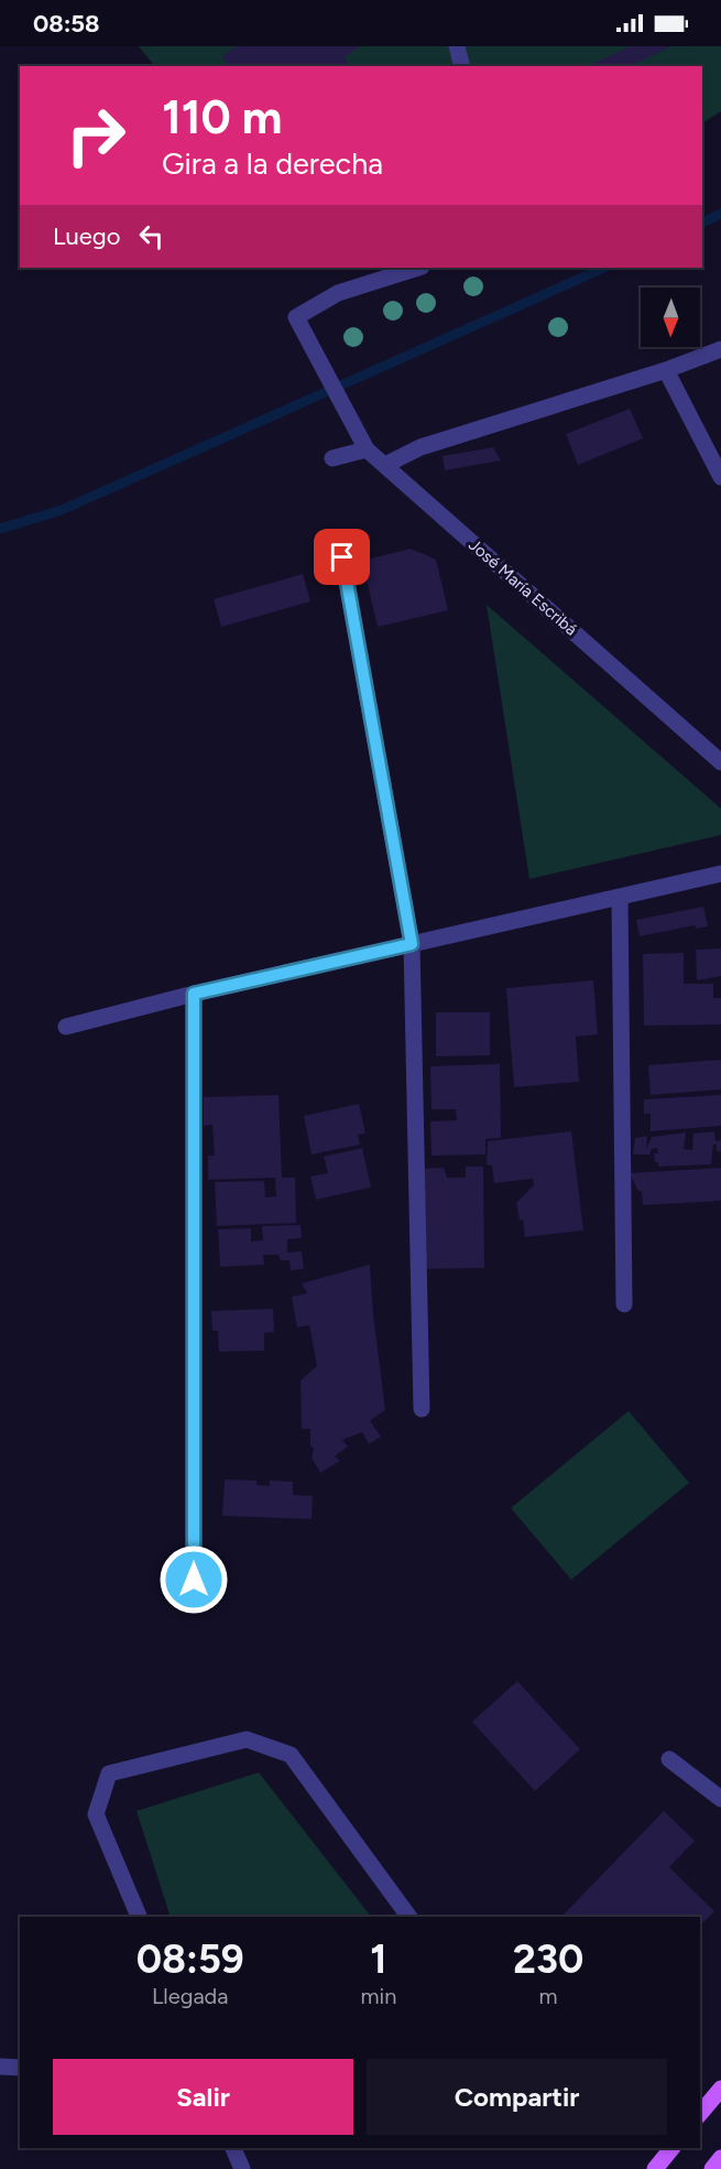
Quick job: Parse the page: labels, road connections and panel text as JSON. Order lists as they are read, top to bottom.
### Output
{
  "streets": {
    "street": ["José María Escribá"]
  },
  "north": "bottom",
  "page": {
    "status": "08:58",
    "turn": ["110 m", "Gira a la derecha"],
    "then": "Luego",
    "eta": [
      "08:59",
      "Llegada",
      "1",
      "min",
      "230",
      "m"
    ],
    "buttons": ["Salir", "Compartir"]
  }
}
